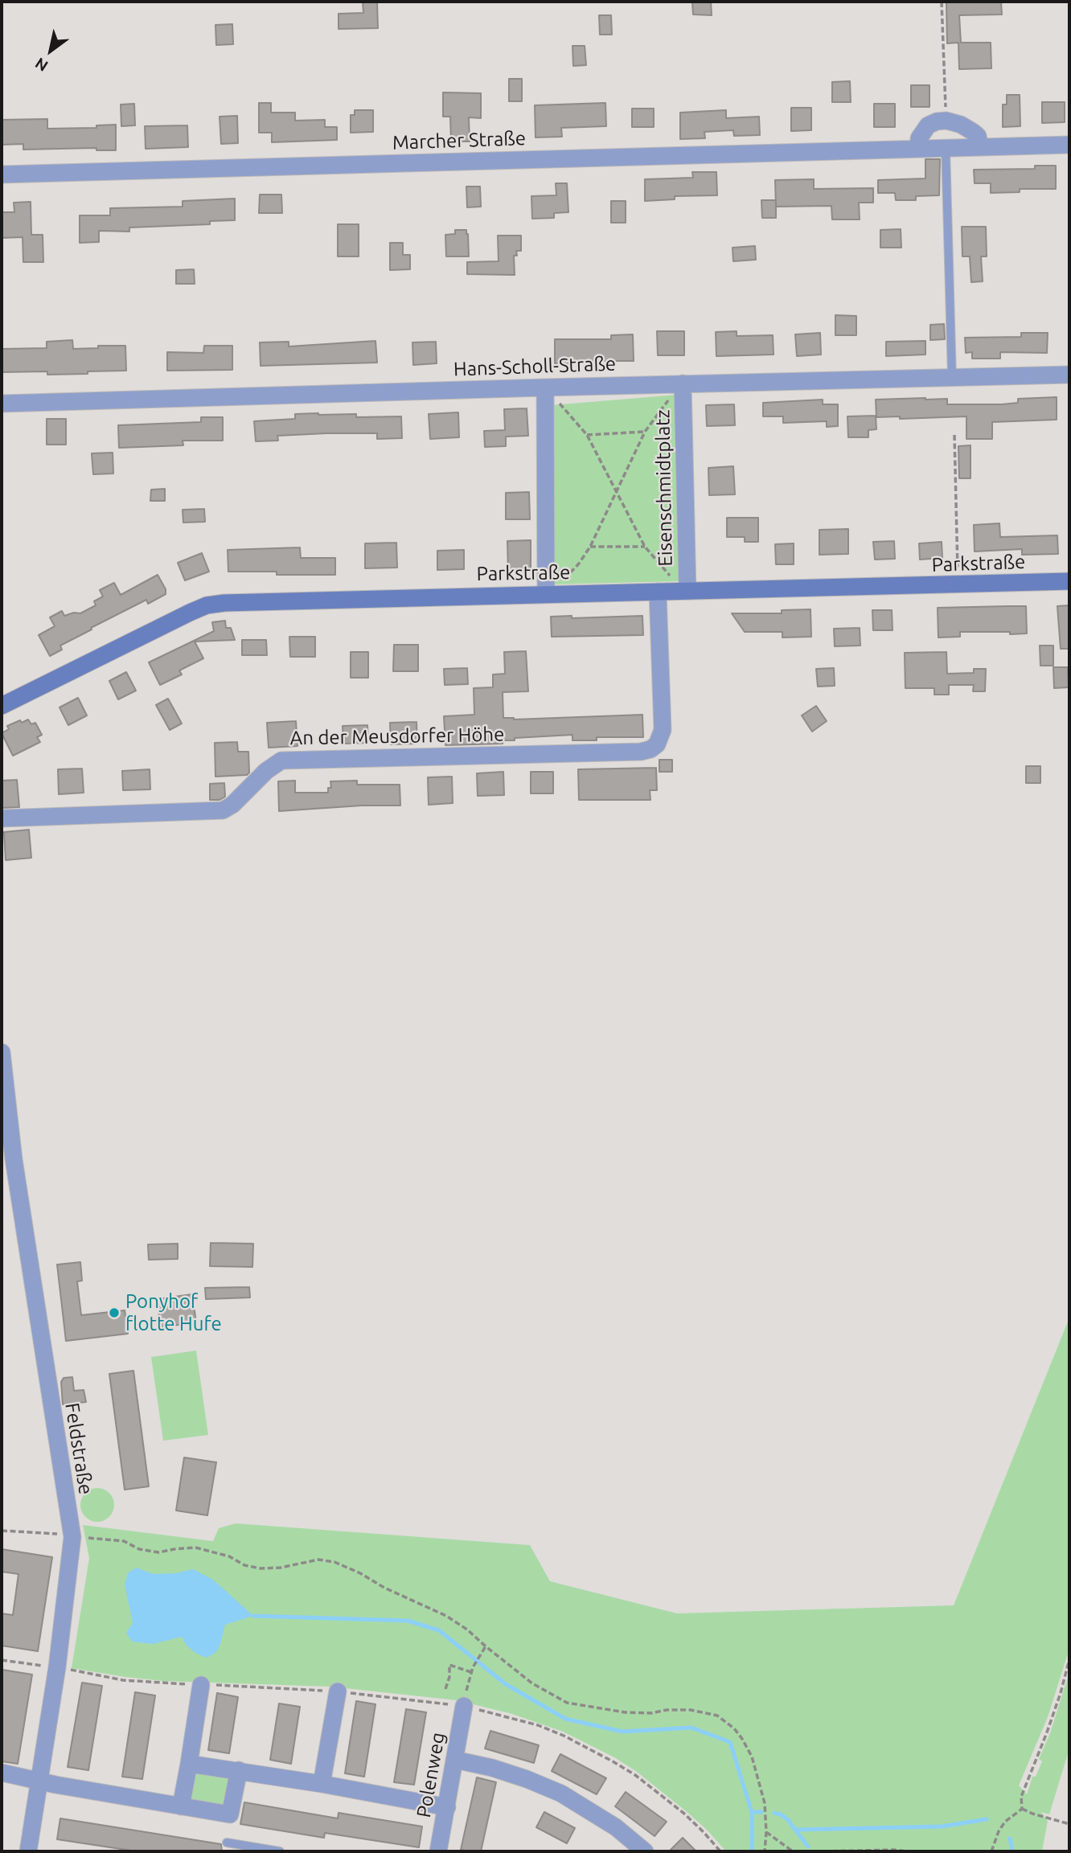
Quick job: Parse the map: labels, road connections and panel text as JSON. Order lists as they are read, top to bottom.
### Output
{
  "streets": {
    "street": [
      "Marcher Straße",
      "Hans-Scholl-Straße",
      "Eisenschmidtplatz",
      "Parkstraße",
      "An der Meusdorfer Höhe",
      "Feldstraße",
      "Polenweg"
    ]
  },
  "crossings": [
    ["Hans-Scholl-Straße", "Eisenschmidtplatz"],
    ["Eisenschmidtplatz", "Parkstraße"],
    ["Parkstraße", "An der Meusdorfer Höhe"]
  ],
  "places": ["Ponyhof flotte Hufe"],
  "north": "bottom left"
}
